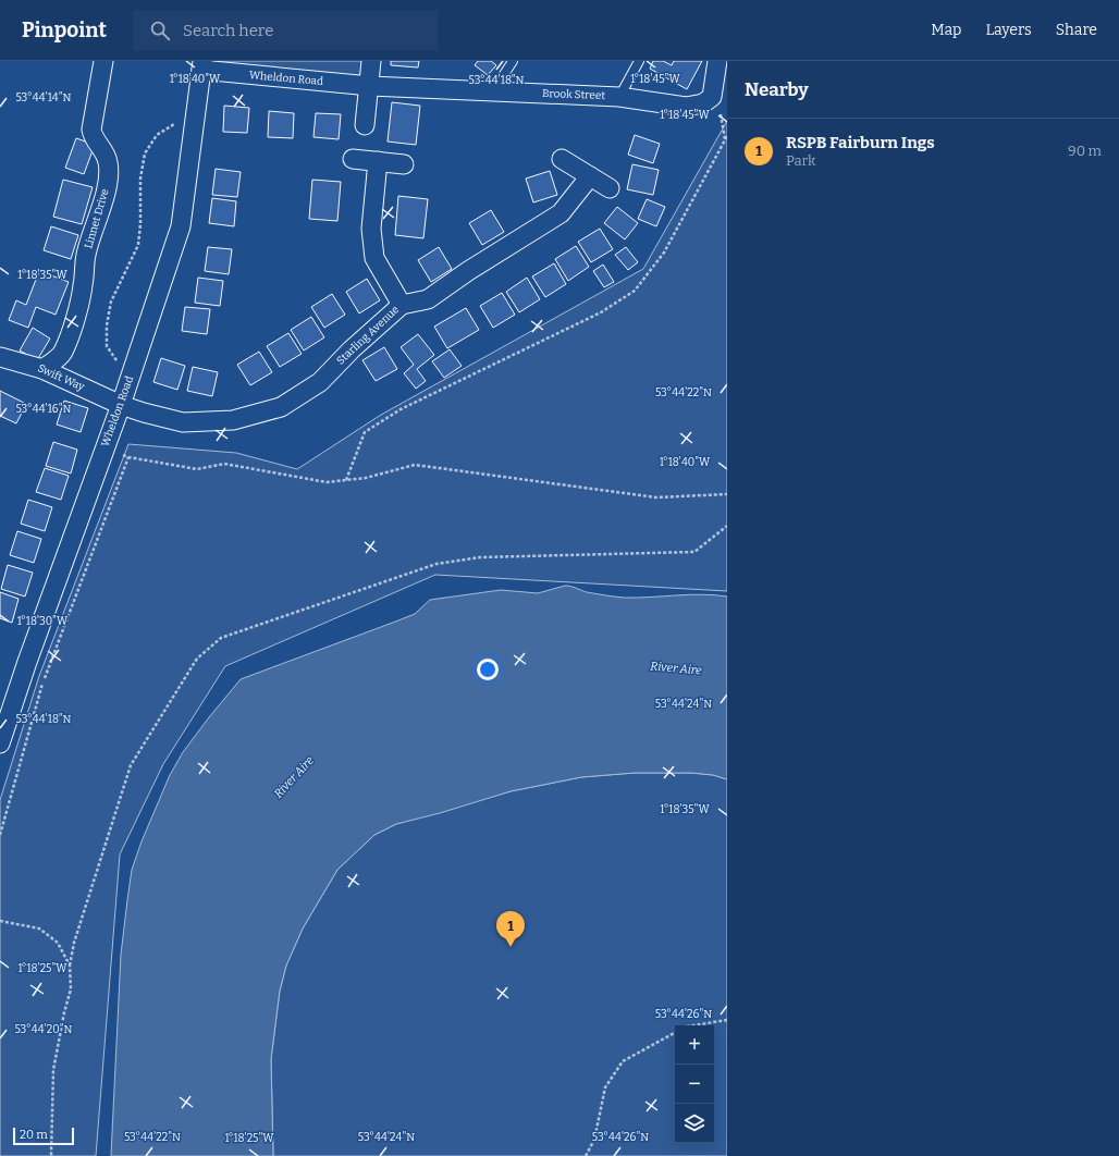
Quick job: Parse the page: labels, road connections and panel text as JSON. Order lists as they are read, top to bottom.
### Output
{
  "streets": {
    "street": [
      "Wheldon Road",
      "Brook Street",
      "Linnet Drive",
      "Starling Avenue",
      "Swift Way"
    ]
  },
  "crossings": [
    ["Wheldon Road", "Brook Street"],
    ["Wheldon Road", "Starling Avenue"],
    ["Wheldon Road", "Swift Way"],
    ["Linnet Drive", "Swift Way"],
    ["Starling Avenue", "Swift Way"]
  ],
  "water": ["River Aire"],
  "scale_bar": "20 m",
  "page": {
    "header": "Pinpoint",
    "search": "Search here",
    "nav": ["Map", "Layers", "Share"],
    "heading": "Nearby",
    "list": [
      {
        "mark": "1",
        "name": "RSPB Fairburn Ings",
        "note": "Park",
        "value": "90 m"
      }
    ],
    "pins": "1",
    "map_buttons": ["+", "−"],
    "scale": "20 m"
  },
  "coordinates": [
    "1°18'45\"W",
    "1°18'40\"W",
    "53°44'18\"N",
    "53°44'14\"N",
    "1°18'35\"W",
    "53°44'22\"N",
    "53°44'16\"N",
    "1°18'30\"W",
    "53°44'24\"N",
    "1°18'25\"W",
    "53°44'26\"N",
    "53°44'20\"N"
  ]
}
